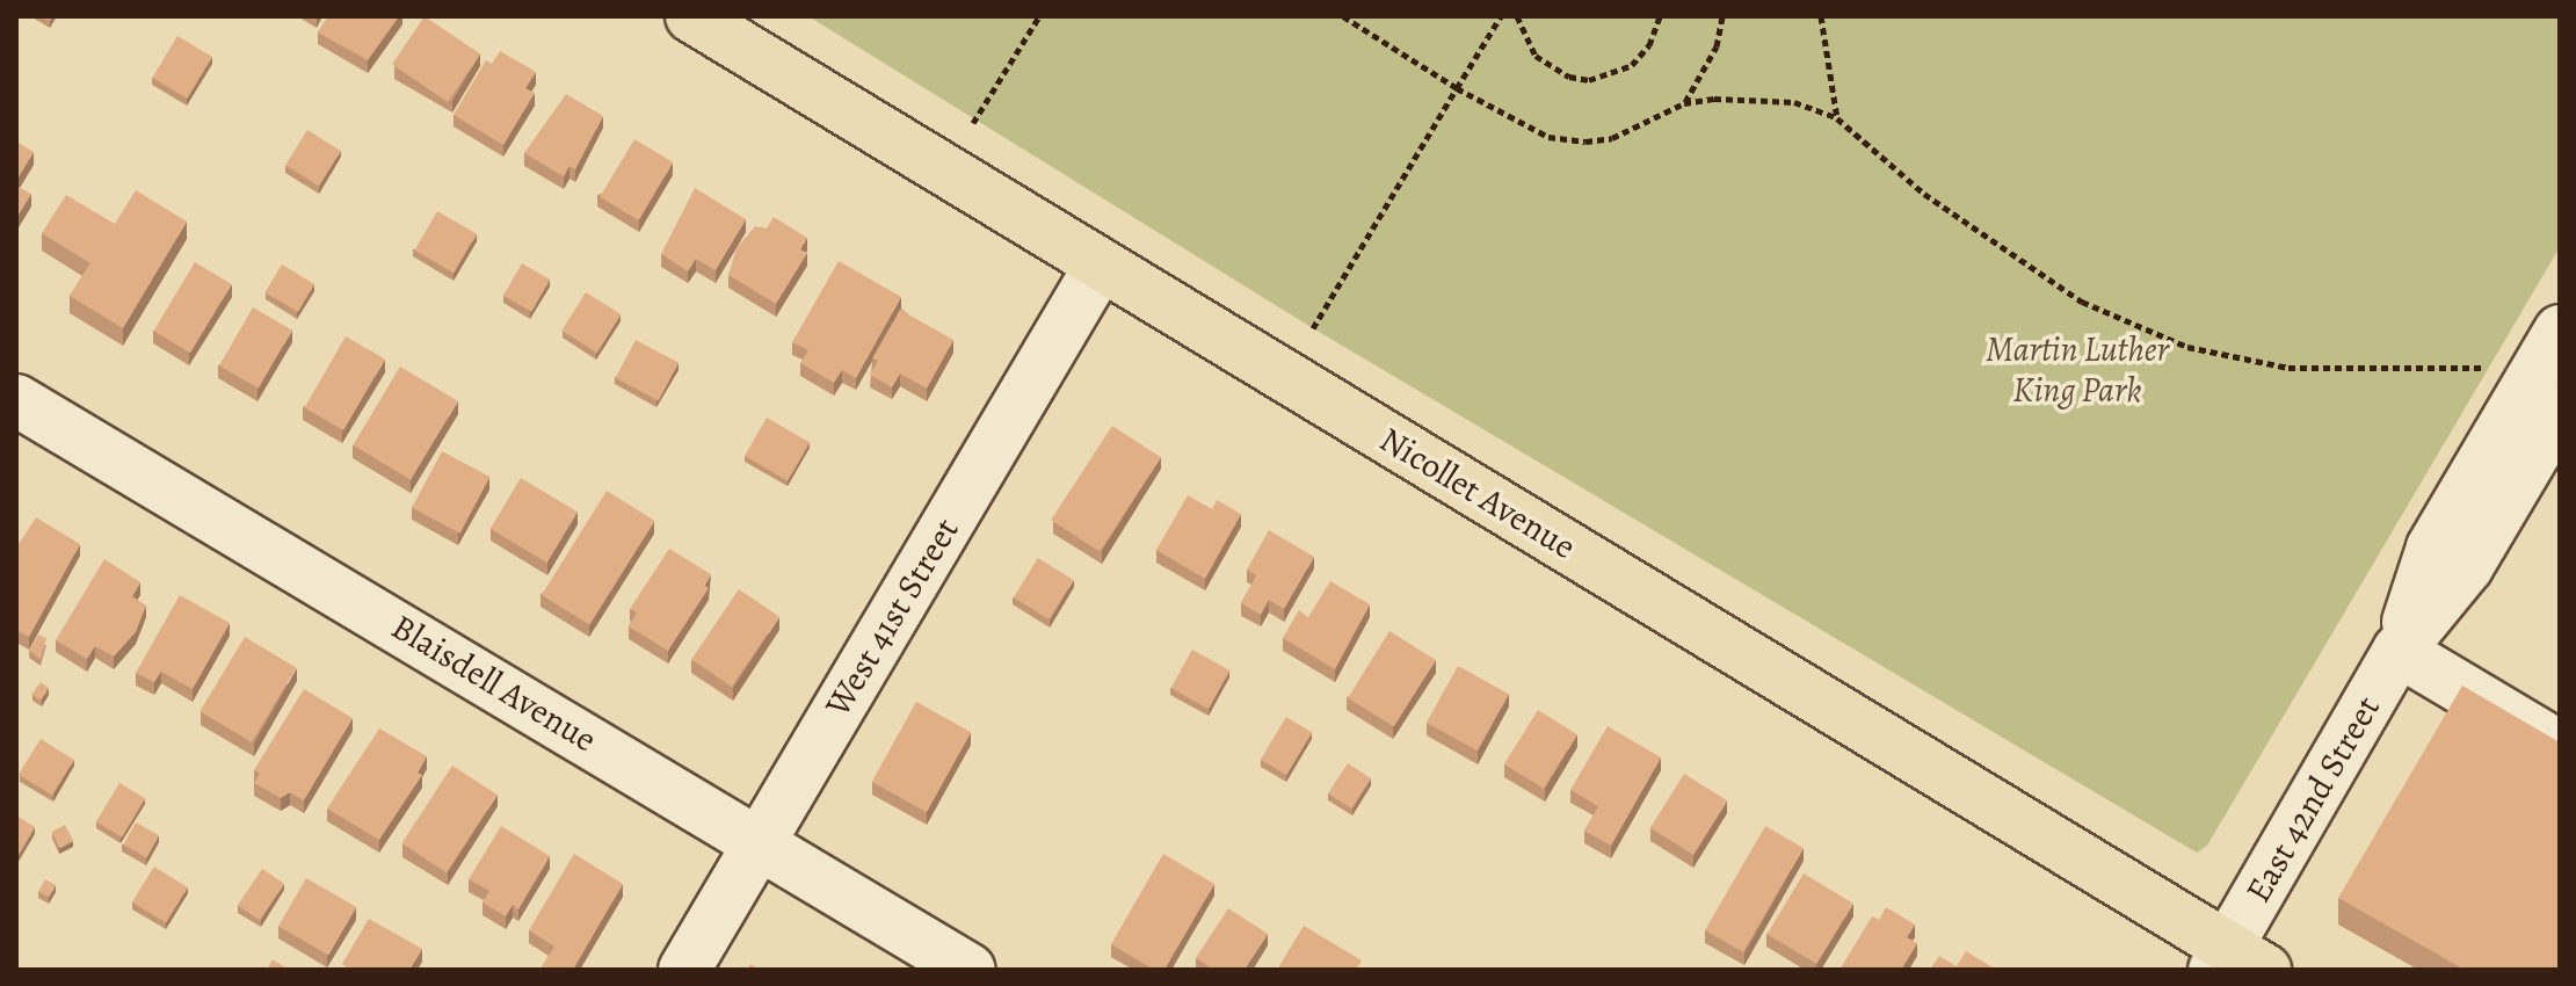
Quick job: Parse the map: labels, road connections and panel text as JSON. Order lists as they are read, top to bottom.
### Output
{
  "streets": {
    "main road": ["Nicollet Avenue"],
    "street": ["West 41st Street", "Blaisdell Avenue", "East 42nd Street"]
  },
  "crossings": [
    ["Nicollet Avenue", "West 41st Street"],
    ["Nicollet Avenue", "East 42nd Street"],
    ["West 41st Street", "Blaisdell Avenue"]
  ],
  "parks": ["Martin Luther King Park"]
}
